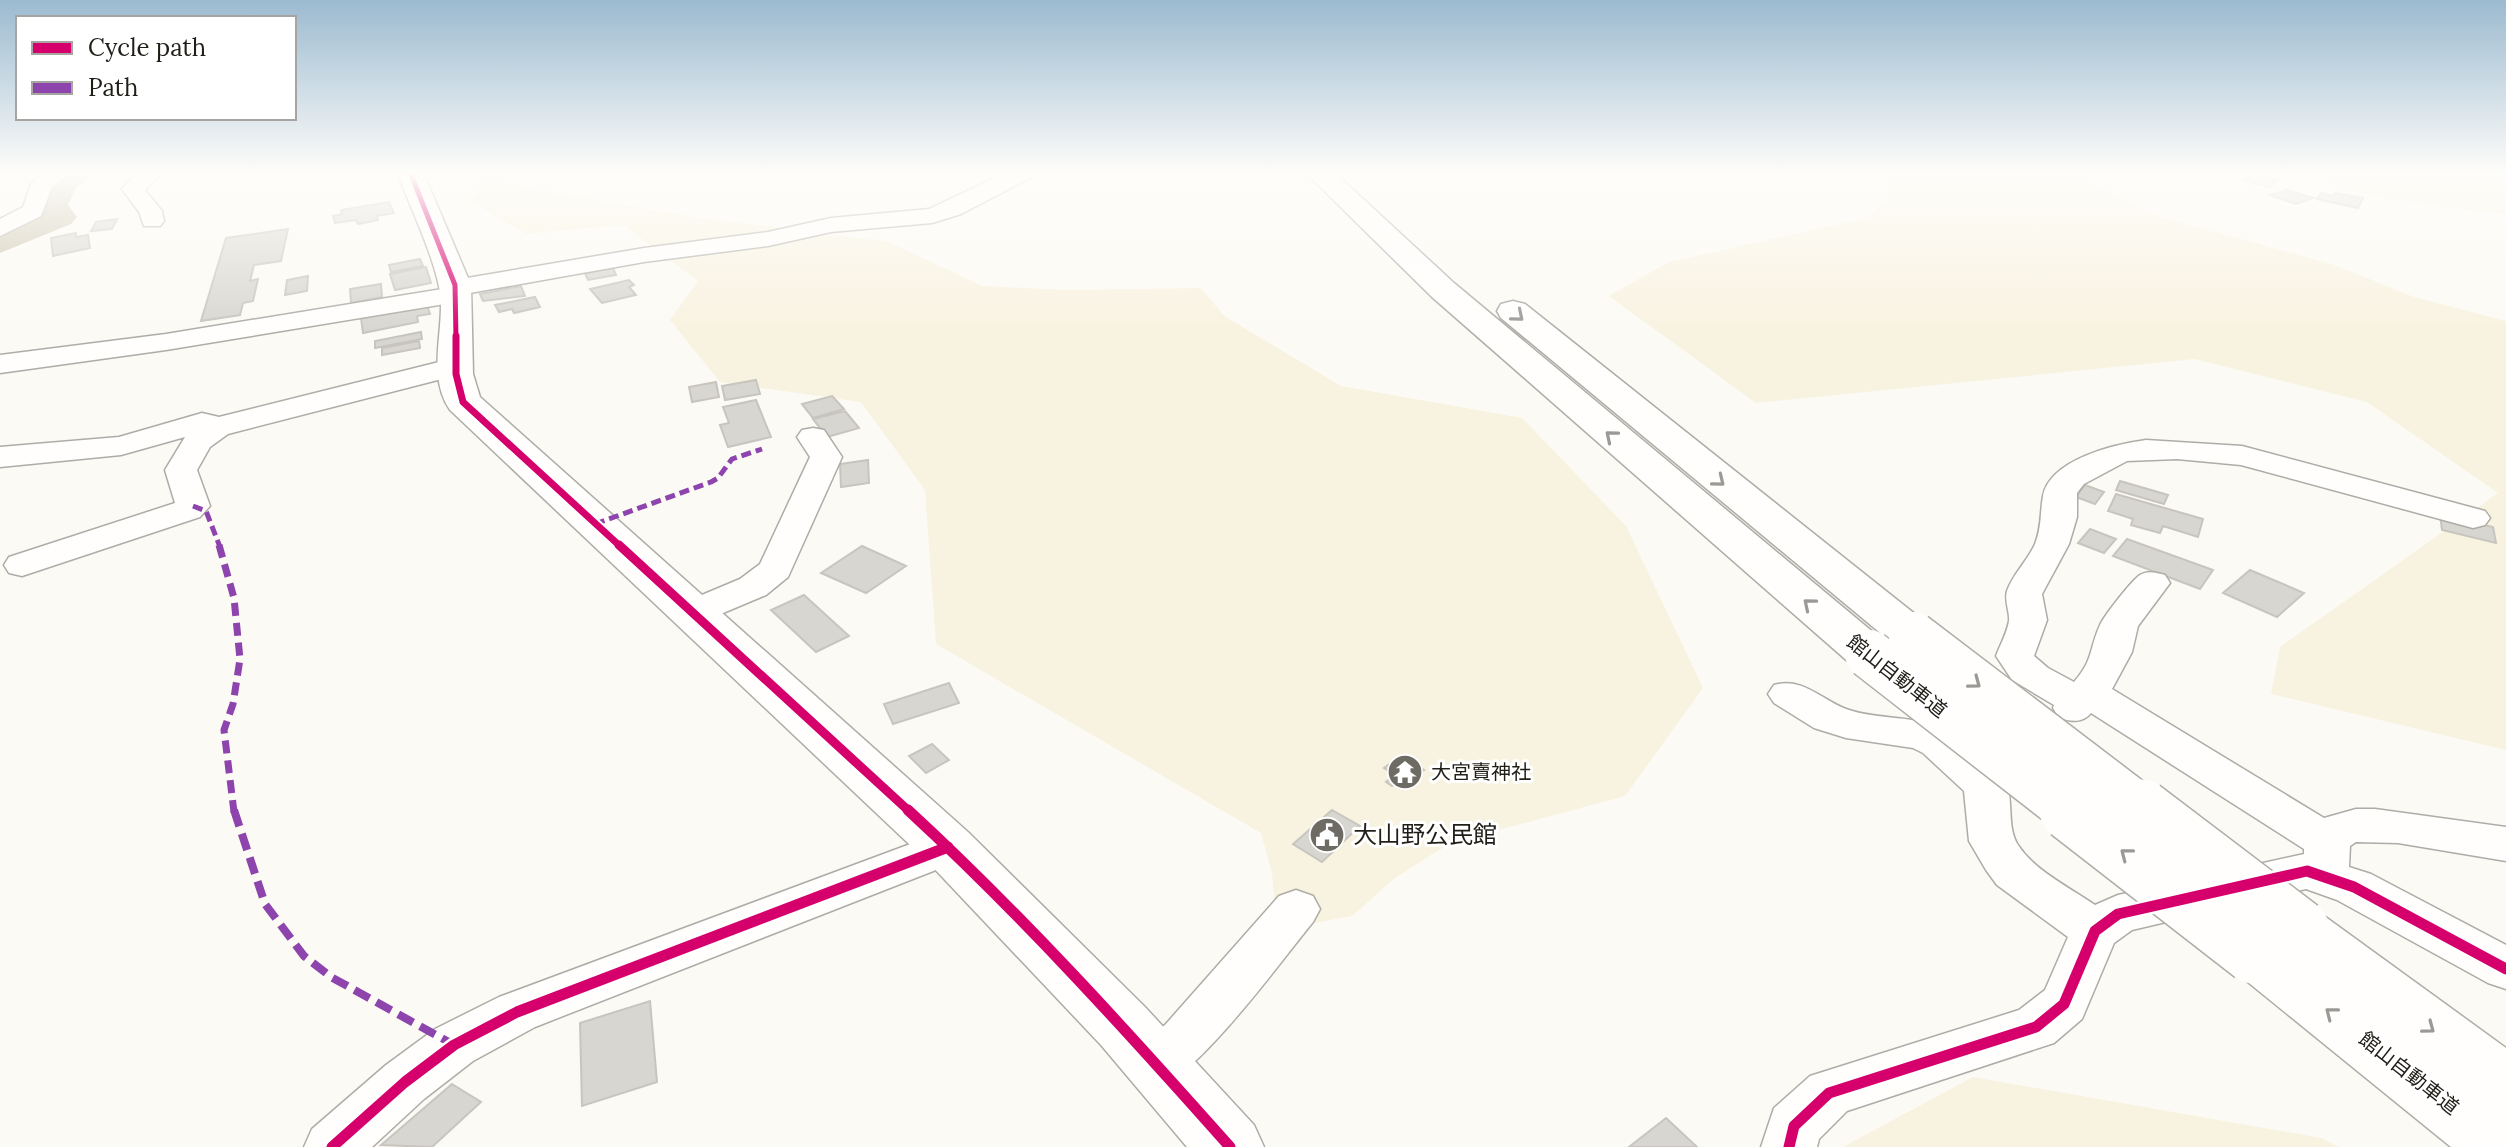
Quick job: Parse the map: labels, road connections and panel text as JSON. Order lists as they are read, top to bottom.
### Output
{
  "streets": {
    "main road": ["館山自動車道"]
  },
  "places": {
    "temple": ["大宮賣神社"],
    "public building": ["大山野公民館"]
  },
  "legend": ["Cycle path", "Path"]
}
